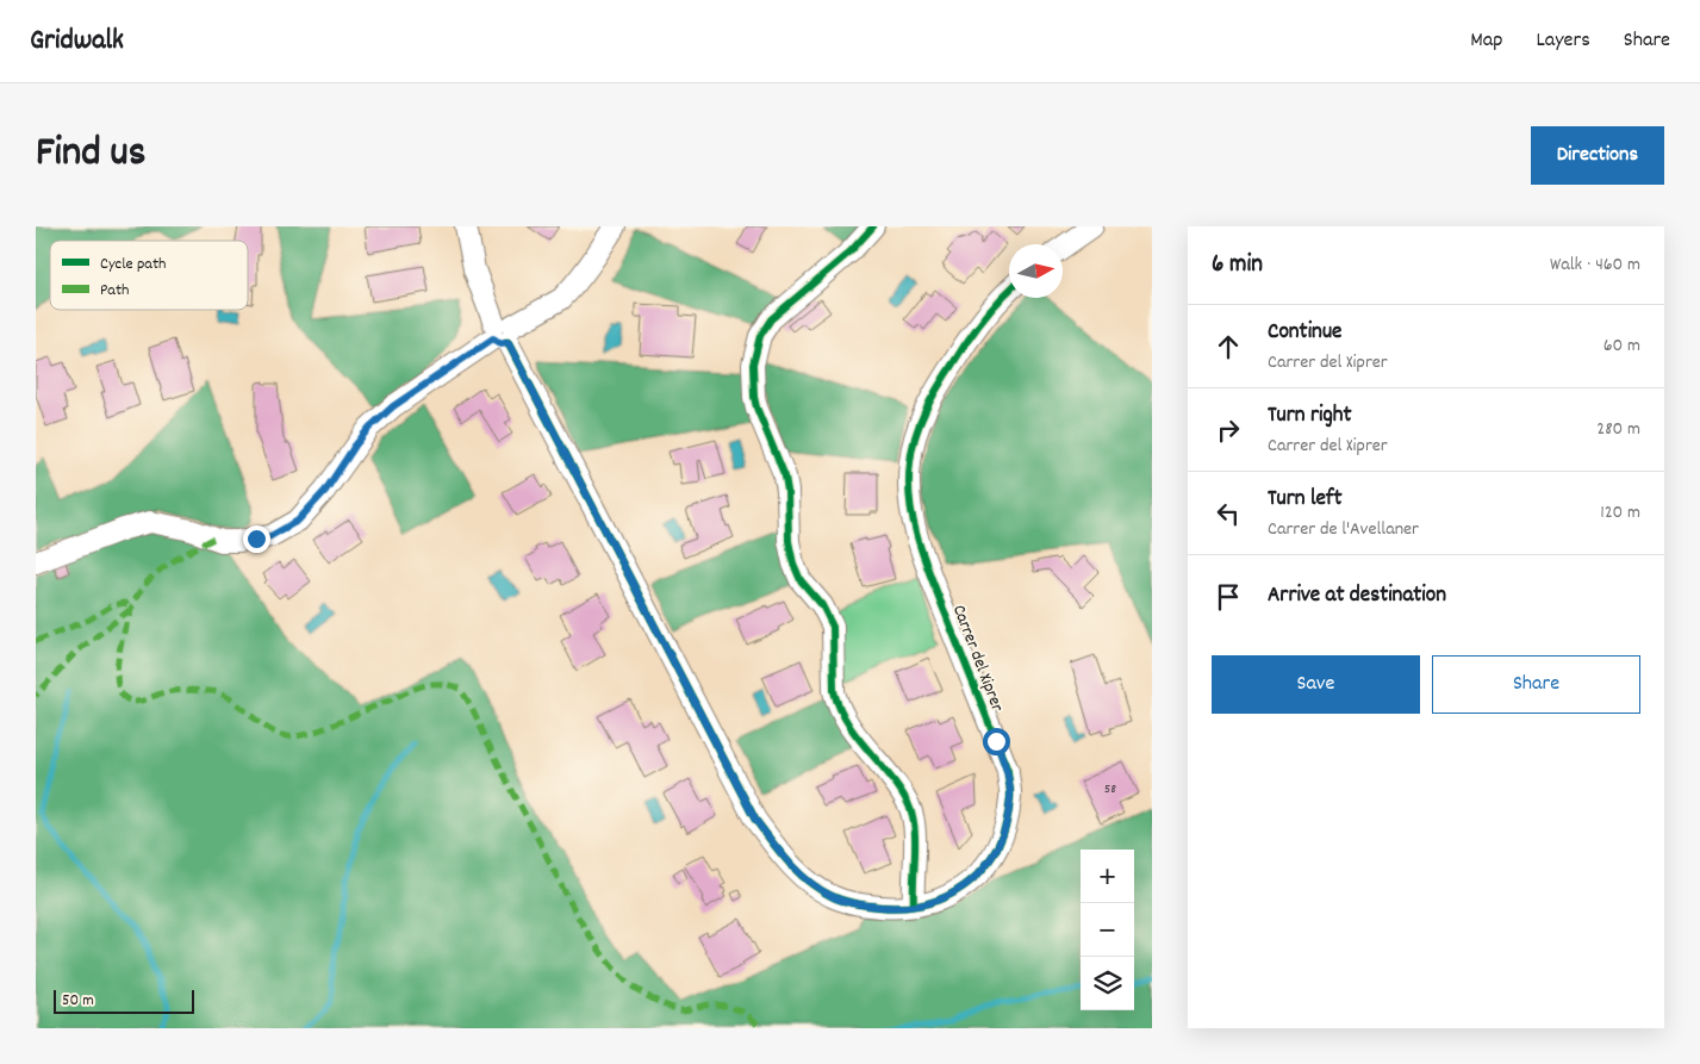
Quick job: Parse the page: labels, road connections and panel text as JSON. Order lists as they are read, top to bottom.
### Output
{
  "streets": {
    "street": ["Carrer del Xiprer"]
  },
  "house_numbers": ["58"],
  "legend": ["Cycle path", "Path"],
  "scale_bar": "50 m",
  "north": "right",
  "page": {
    "header": "Gridwalk",
    "nav": ["Map", "Layers", "Share"],
    "title": "Find us",
    "buttons": [
      "Directions",
      ["Save", "Share"]
    ],
    "heading": ["6 min", "Walk · 460 m"],
    "list": [
      ["Continue", "Carrer del Xiprer", "60 m"],
      ["Turn right", "Carrer del Xiprer", "280 m"],
      ["Turn left", "Carrer de l'Avellaner", "120 m"],
      "Arrive at destination"
    ],
    "map_buttons": ["+", "−"],
    "scale": "50 m"
  }
}
